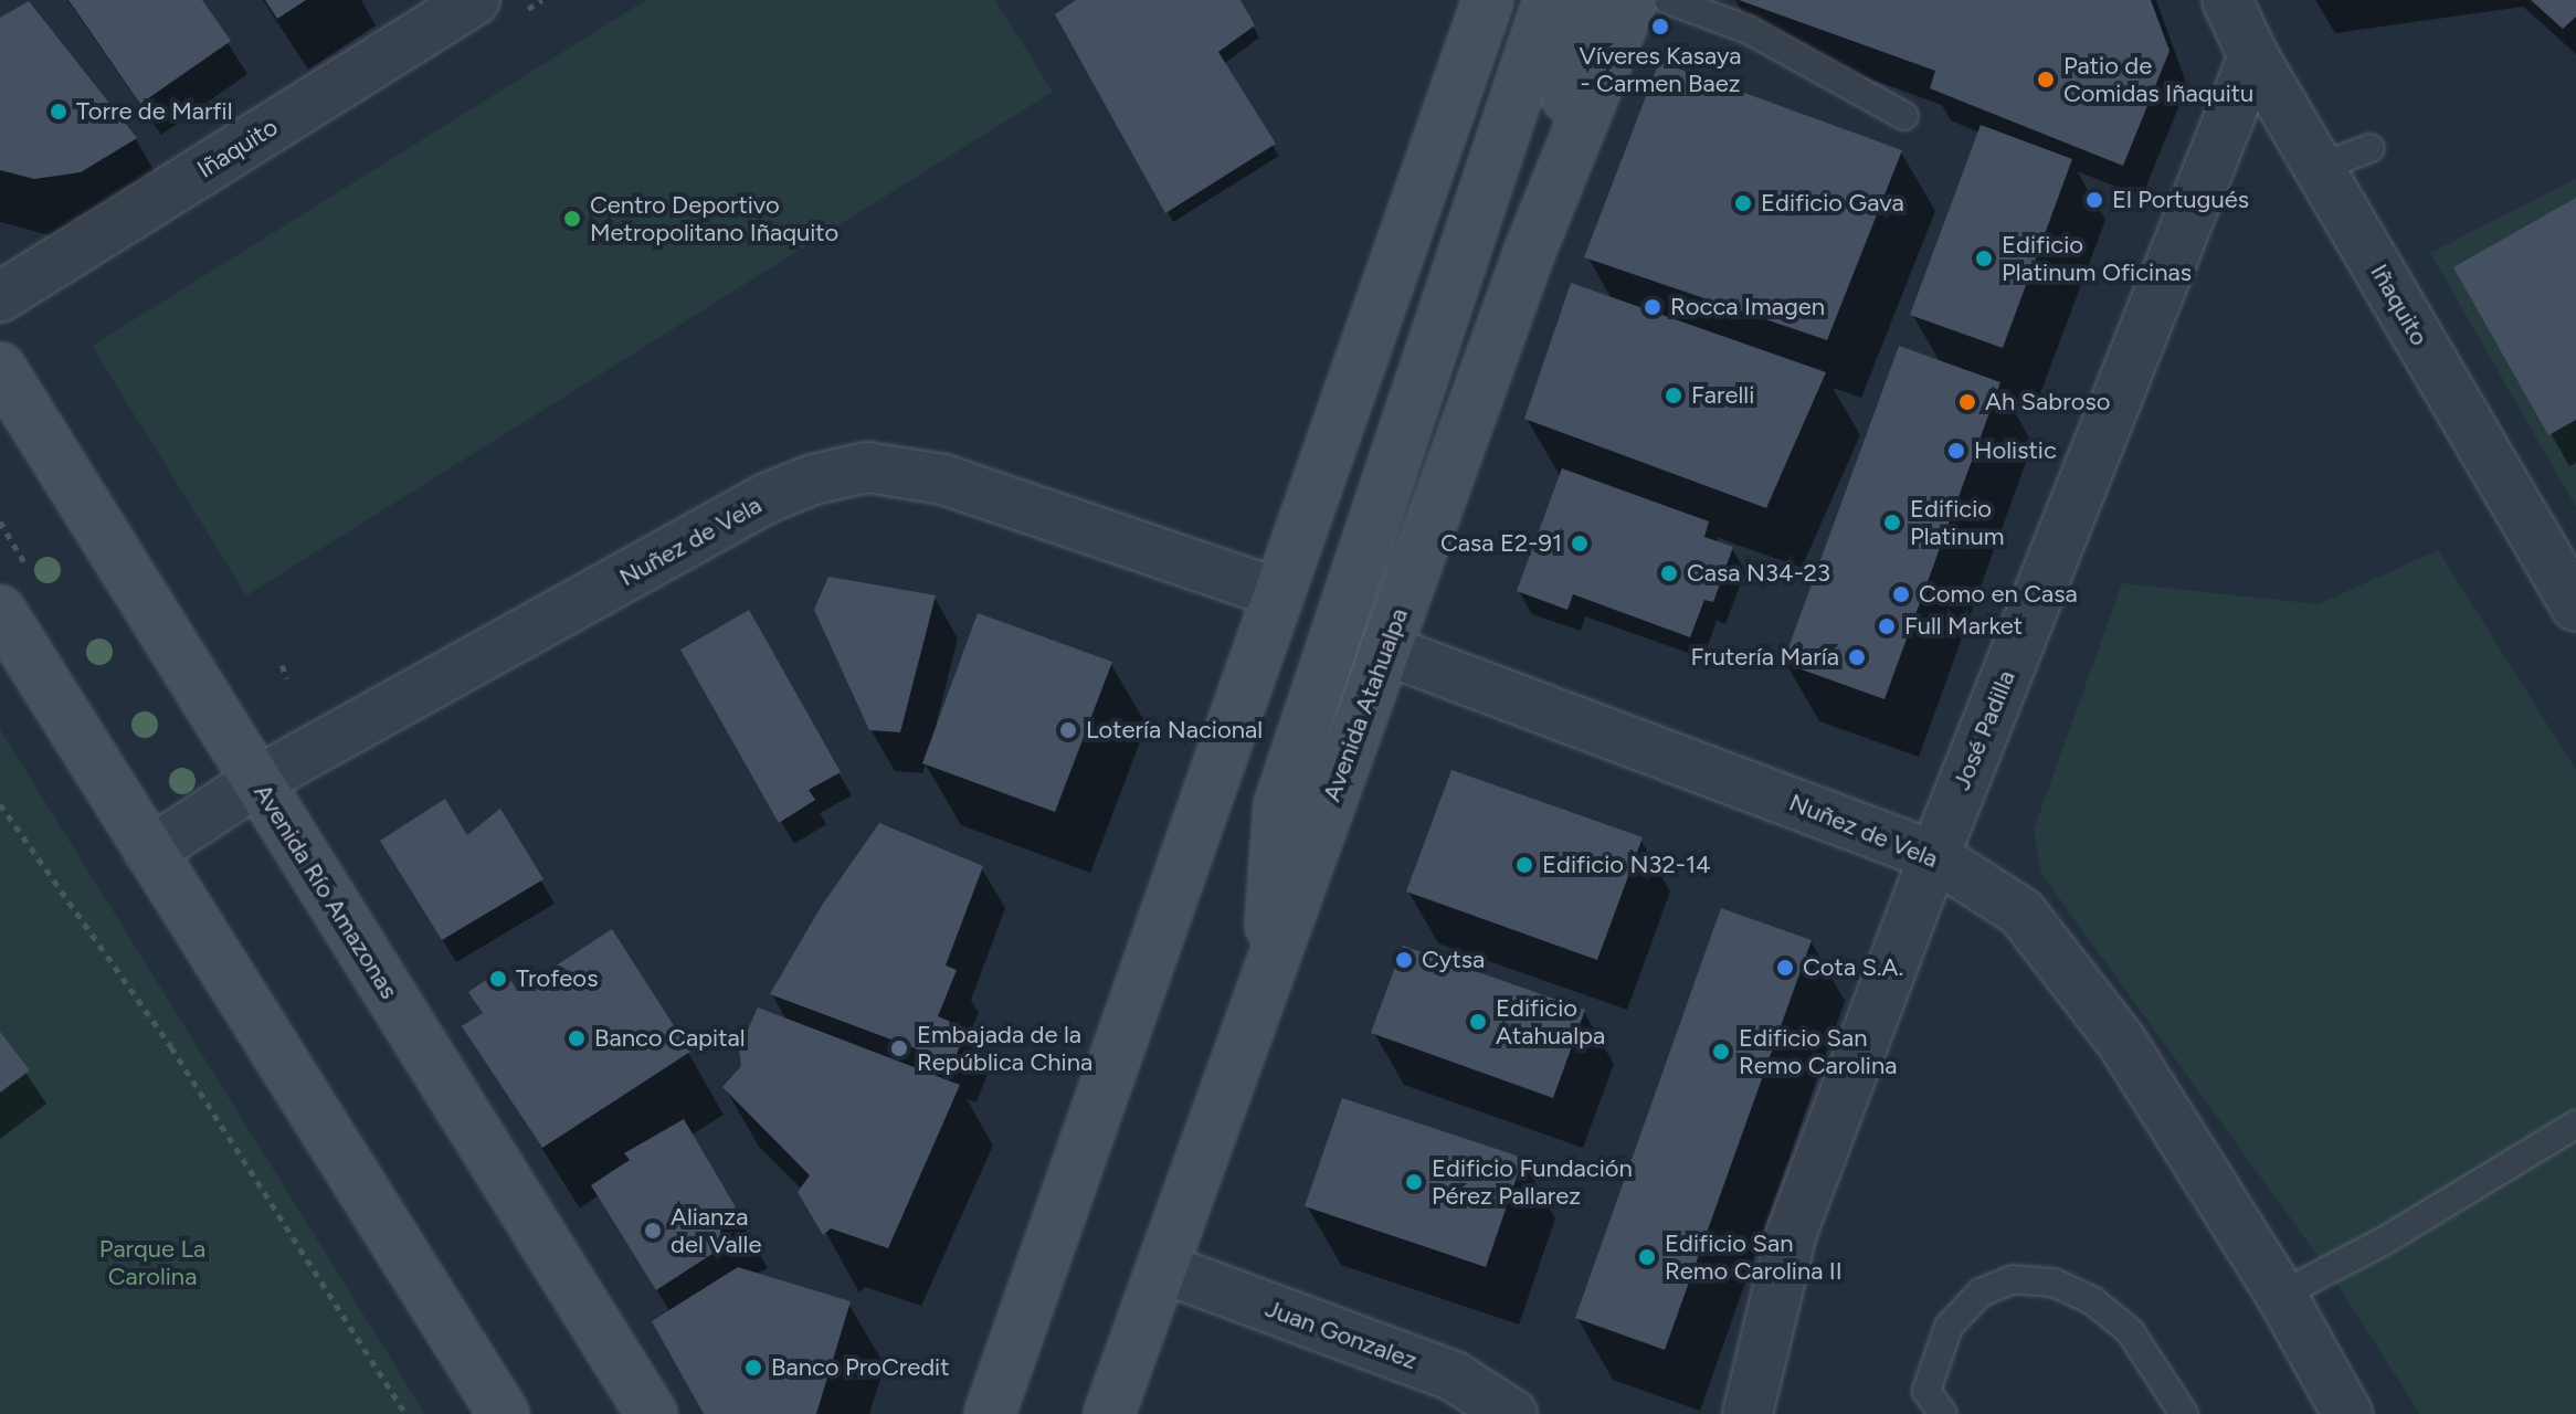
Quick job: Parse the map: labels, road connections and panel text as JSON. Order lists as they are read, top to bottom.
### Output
{
  "streets": {
    "main road": ["Avenida Atahualpa", "Avenida Río Amazonas"],
    "street": [
      "Iñaquito",
      "Nuñez de Vela",
      "José Padilla",
      "Juan Gonzalez"
    ]
  },
  "crossings": [
    ["Iñaquito", "José Padilla"],
    ["Nuñez de Vela", "Avenida Atahualpa"],
    ["Nuñez de Vela", "José Padilla"],
    ["Nuñez de Vela", "Avenida Río Amazonas"],
    ["Avenida Atahualpa", "Juan Gonzalez"]
  ],
  "parks": ["Parque La Carolina"],
  "places": [
    "Víveres Kasaya - Carmen Baez",
    "Patio de Comidas Iñaquitu",
    "Torre de Marfil",
    "El Portugués",
    "Edificio Gava",
    "Centro Deportivo Metropolitano Iñaquito",
    "Edificio Platinum Oficinas",
    "Rocca Imagen",
    "Farelli",
    "Ah Sabroso",
    "Holistic",
    "Edificio Platinum",
    "Casa E2-91",
    "Casa N34-23",
    "Como en Casa",
    "Full Market",
    "Frutería María",
    "Lotería Nacional",
    "Edificio N32-14",
    "Cytsa",
    "Cota S.A.",
    "Trofeos",
    "Edificio Atahualpa",
    "Banco Capital",
    "Embajada de la República China",
    "Edificio San Remo Carolina",
    "Edificio Fundación Pérez Pallarez",
    "Alianza del Valle",
    "Edificio San Remo Carolina II",
    "Banco ProCredit"
  ]
}
